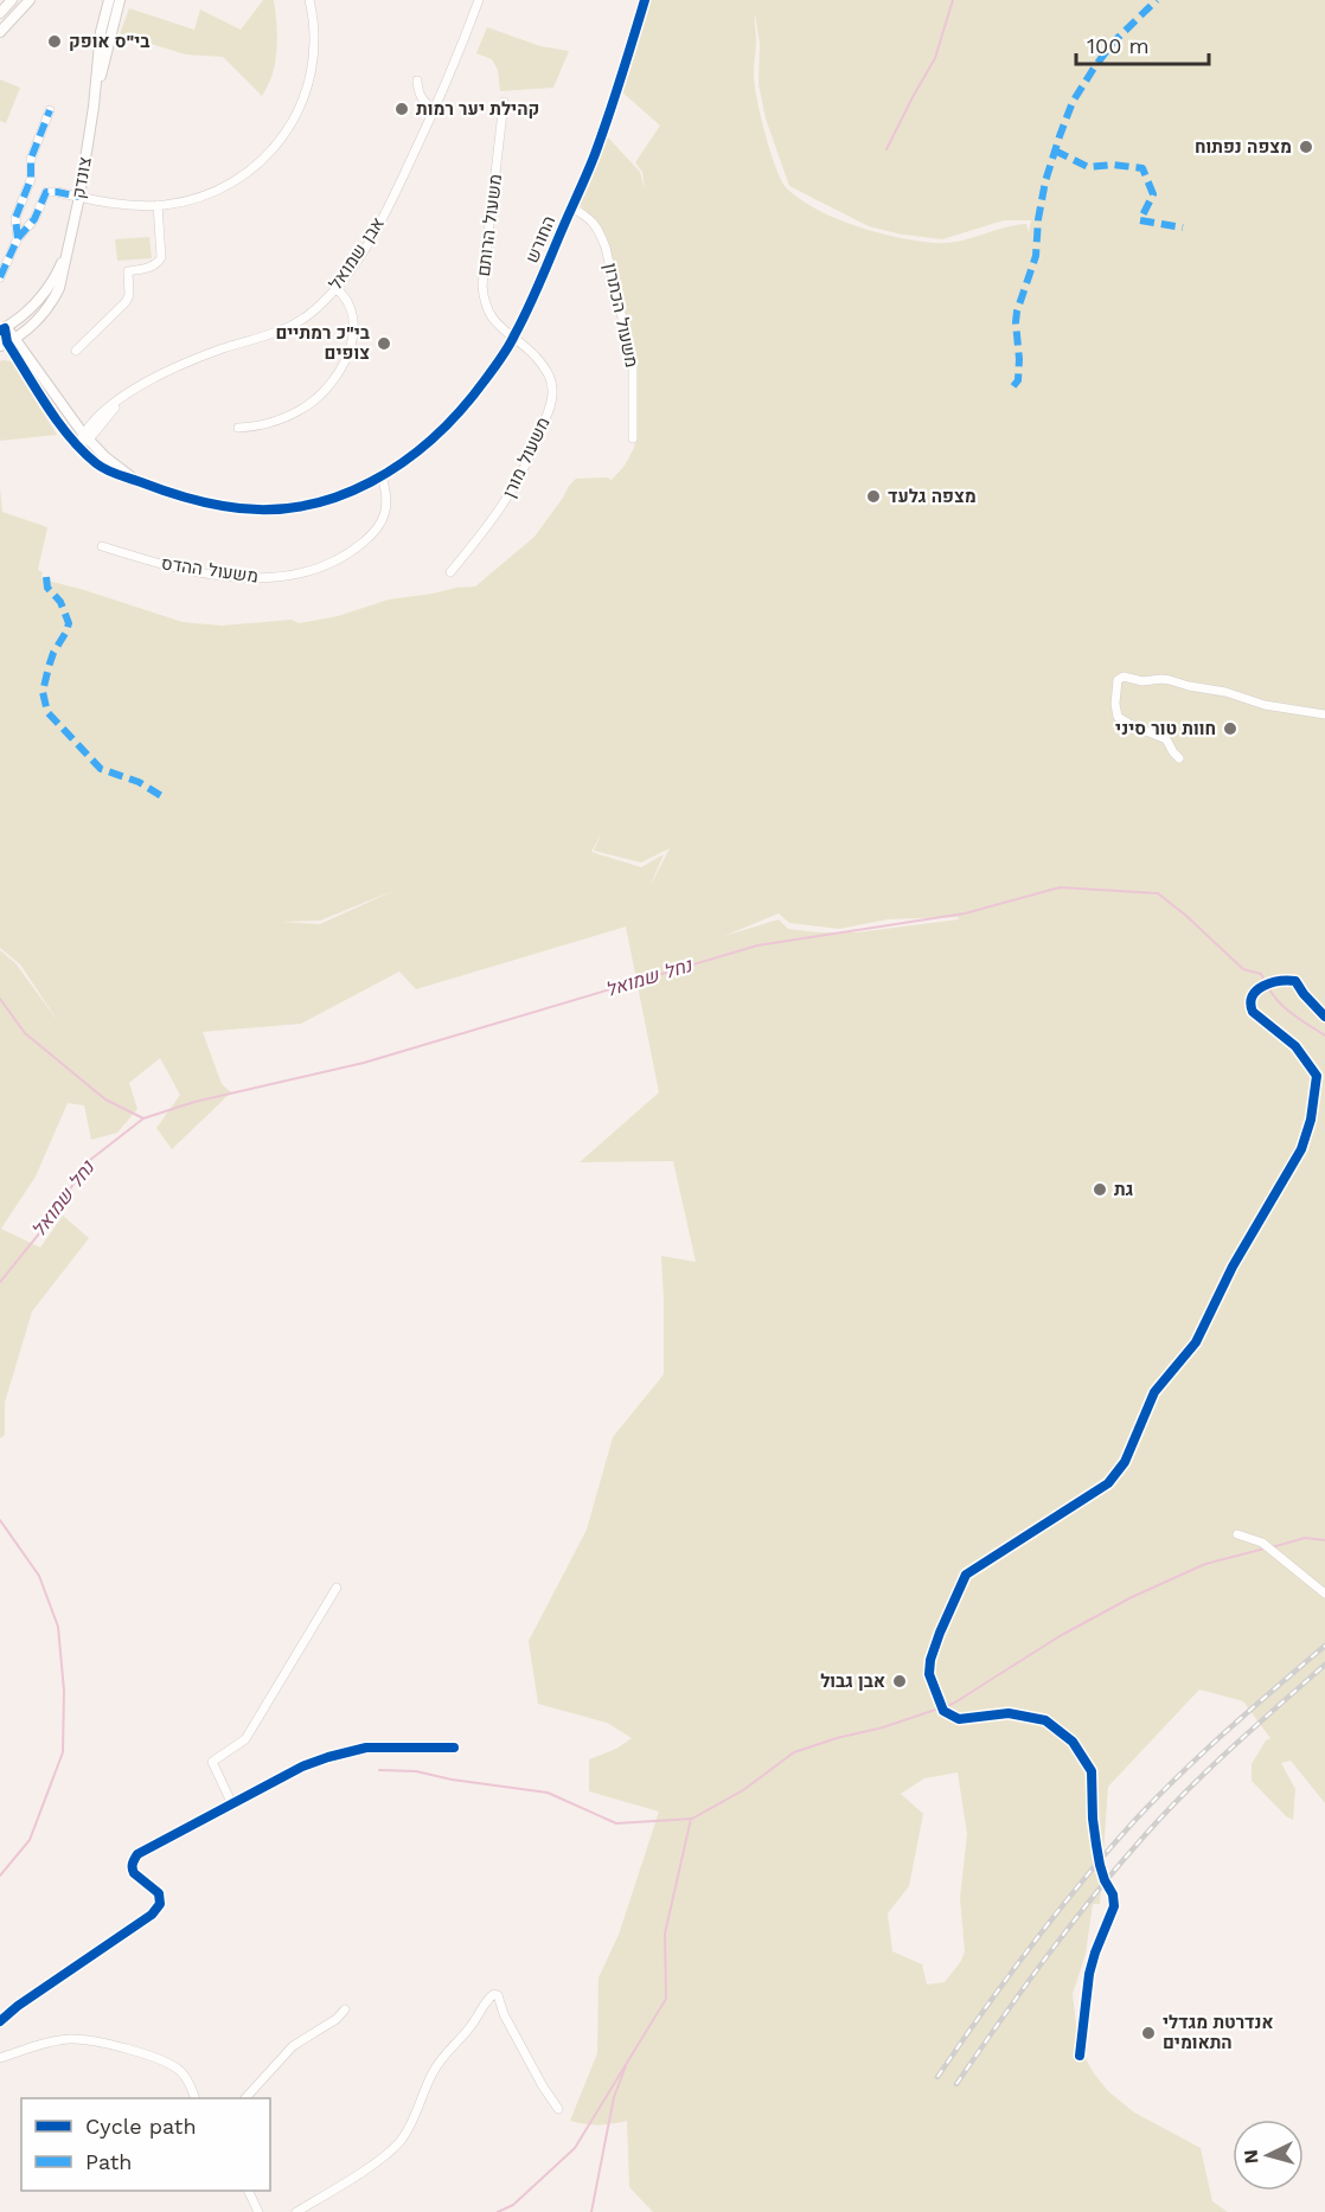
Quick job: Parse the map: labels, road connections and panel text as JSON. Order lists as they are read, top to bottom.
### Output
{
  "streets": {
    "street": [
      "צונדק",
      "משעול הרותם",
      "החורש",
      "אבן שמואל",
      "משעול הכתרון",
      "משעול מורן",
      "משעול ההדס"
    ]
  },
  "crossings": [
    ["משעול הרותם", "החורש"],
    ["משעול הרותם", "משעול מורן"],
    ["החורש", "אבן שמואל"],
    ["החורש", "משעול הכתרון"],
    ["החורש", "משעול מורן"],
    ["החורש", "משעול ההדס"]
  ],
  "water": ["נחל שמואל"],
  "places": [
    "בי\"ס אופק",
    "קהילת יער רמות",
    "מצפה נפתוח",
    "בי\"כ רמתיים צופים",
    "מצפה גלעד",
    "חוות טור סיני",
    "גת",
    "אבן גבול",
    "אנדרטת מגדלי התאומים"
  ],
  "legend": ["Cycle path", "Path"],
  "scale_bar": "100 m",
  "north": "left"
}
